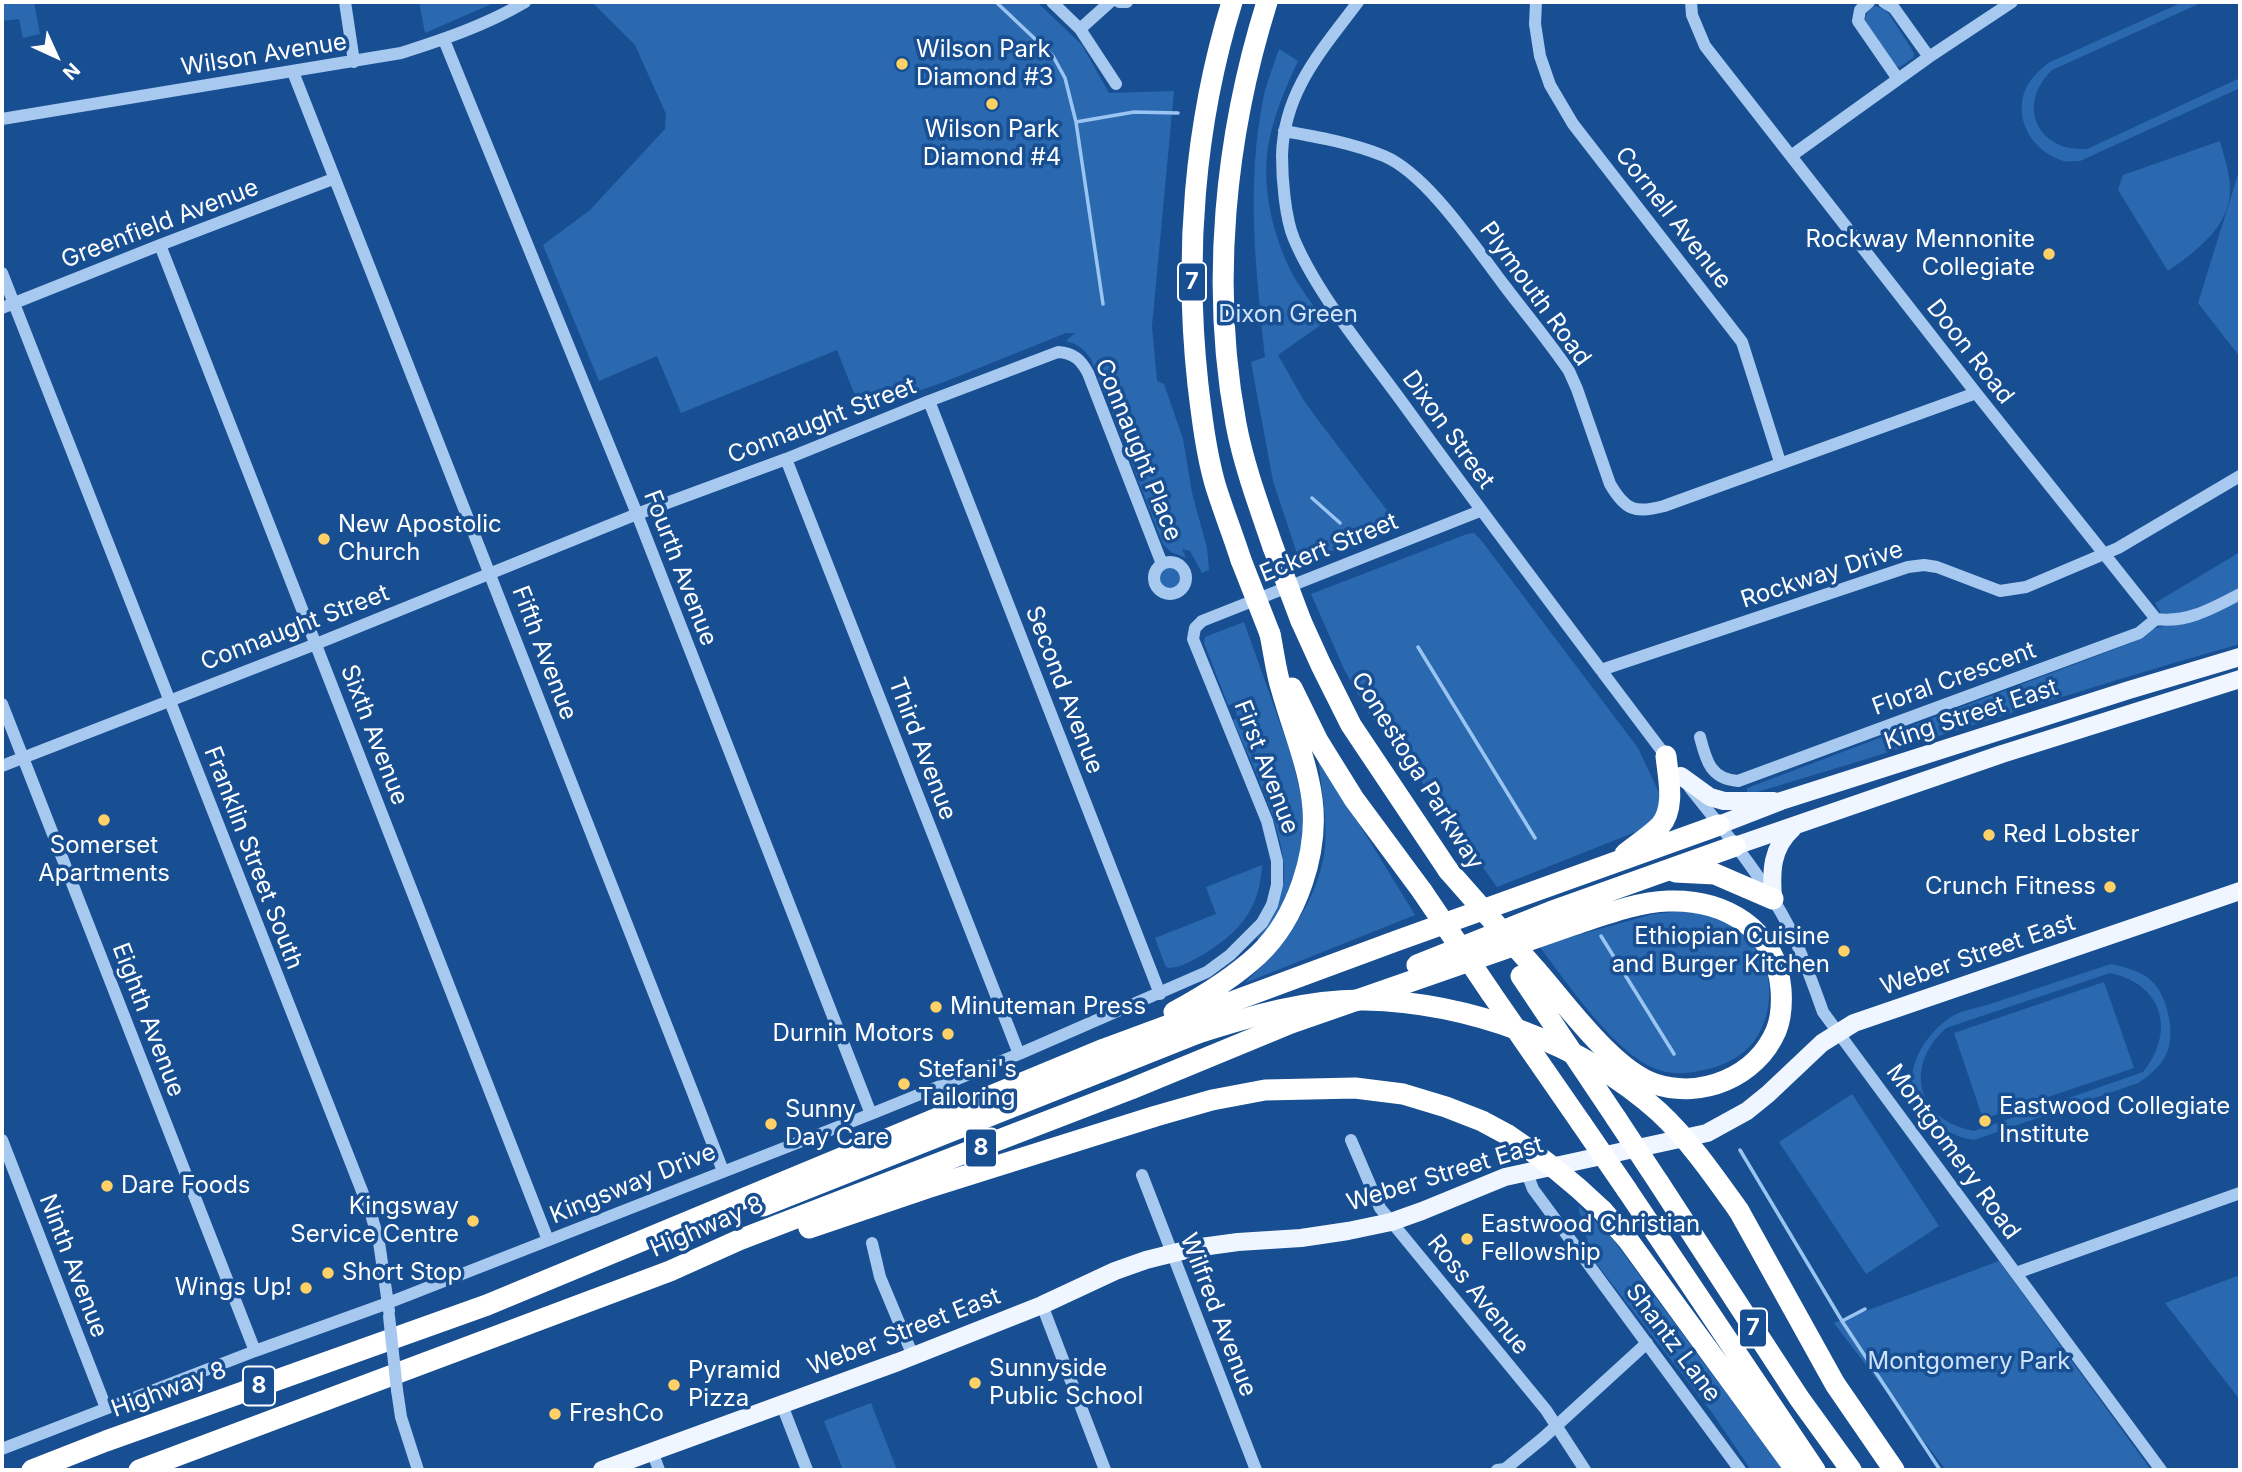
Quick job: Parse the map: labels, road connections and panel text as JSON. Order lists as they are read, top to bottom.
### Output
{
  "streets": {
    "highway": [
      "7",
      "Conestoga Parkway",
      "8",
      "Highway 8"
    ],
    "main road": ["King Street East", "Weber Street East"],
    "street": [
      "Wilson Avenue",
      "Cornell Avenue",
      "Greenfield Avenue",
      "Plymouth Road",
      "Doon Road",
      "Connaught Street",
      "Dixon Street",
      "Connaught Place",
      "Eckert Street",
      "Fourth Avenue",
      "Rockway Drive",
      "Fifth Avenue",
      "Floral Crescent",
      "Second Avenue",
      "Sixth Avenue",
      "Third Avenue",
      "First Avenue",
      "Franklin Street South",
      "Eighth Avenue",
      "Montgomery Road",
      "Kingsway Drive",
      "Ninth Avenue",
      "Ross Avenue",
      "Wilfred Avenue",
      "Shantz Lane"
    ]
  },
  "crossings": [
    ["Wilson Avenue", "Fourth Avenue"],
    ["Wilson Avenue", "Fifth Avenue"],
    ["Cornell Avenue", "Plymouth Road"],
    ["Greenfield Avenue", "Fifth Avenue"],
    ["Greenfield Avenue", "Sixth Avenue"],
    ["Greenfield Avenue", "Franklin Street South"],
    ["Plymouth Road", "Doon Road"],
    ["Plymouth Road", "Dixon Street"],
    ["Doon Road", "Rockway Drive"],
    ["Doon Road", "Floral Crescent"],
    ["Connaught Street", "Connaught Place"],
    ["Connaught Street", "Fourth Avenue"],
    ["Connaught Street", "Fifth Avenue"],
    ["Connaught Street", "Second Avenue"],
    ["Connaught Street", "Sixth Avenue"],
    ["Connaught Street", "Third Avenue"],
    ["Connaught Street", "Franklin Street South"],
    ["Connaught Street", "Eighth Avenue"],
    ["Dixon Street", "Eckert Street"],
    ["Dixon Street", "Rockway Drive"],
    ["Dixon Street", "King Street East"],
    ["Dixon Street", "Montgomery Road"],
    ["Eckert Street", "First Avenue"],
    ["Fourth Avenue", "Kingsway Drive"],
    ["Fifth Avenue", "Kingsway Drive"],
    ["Second Avenue", "Kingsway Drive"],
    ["King Street East", "Montgomery Road"],
    ["Sixth Avenue", "Kingsway Drive"],
    ["Third Avenue", "Kingsway Drive"],
    ["First Avenue", "Kingsway Drive"],
    ["Franklin Street South", "Kingsway Drive"],
    ["Weber Street East", "Montgomery Road"],
    ["Weber Street East", "Ross Avenue"],
    ["Weber Street East", "Wilfred Avenue"],
    ["Weber Street East", "Shantz Lane"],
    ["Eighth Avenue", "Kingsway Drive"],
    ["Kingsway Drive", "Ninth Avenue"]
  ],
  "parks": ["Dixon Green", "Montgomery Park"],
  "places": [
    "Wilson Park Diamond #3",
    "Wilson Park Diamond #4",
    "Rockway Mennonite Collegiate",
    "New Apostolic Church",
    "Somerset Apartments",
    "Red Lobster",
    "Crunch Fitness",
    "Ethiopian Cuisine and Burger Kitchen",
    "Minuteman Press",
    "Durnin Motors",
    "Stefani's Tailoring",
    "Eastwood Collegiate Institute",
    "Sunny Day Care",
    "Dare Foods",
    "Kingsway Service Centre",
    "Eastwood Christian Fellowship",
    "Short Stop",
    "Wings Up!",
    "Sunnyside Public School",
    "Pyramid Pizza",
    "FreshCo"
  ],
  "north": "bottom right"
}
